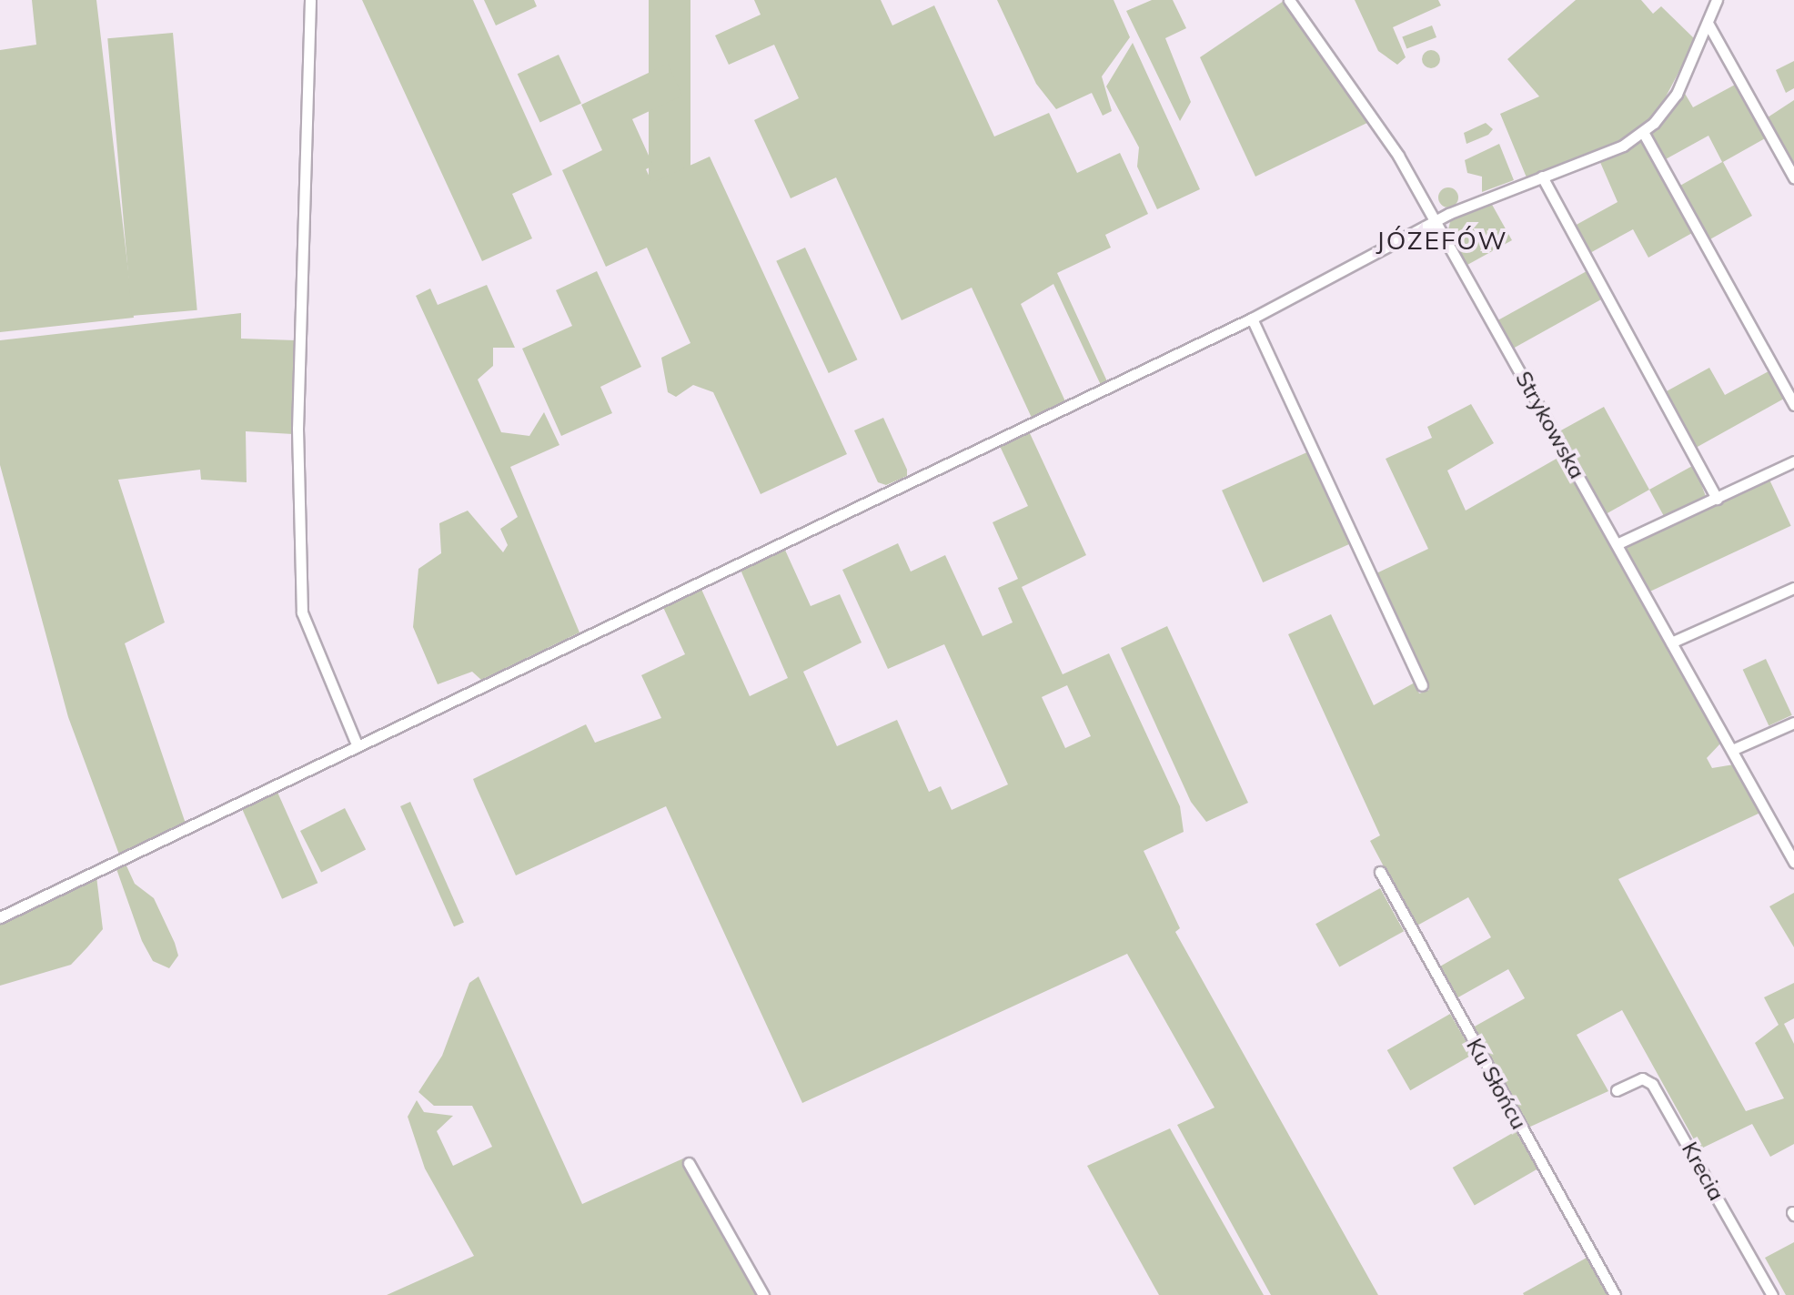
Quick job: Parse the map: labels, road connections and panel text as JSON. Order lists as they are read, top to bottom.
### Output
{
  "streets": {
    "street": ["Strykowska", "Ku Słońcu", "Krecia"]
  },
  "districts": ["JÓZEFÓW"]
}
